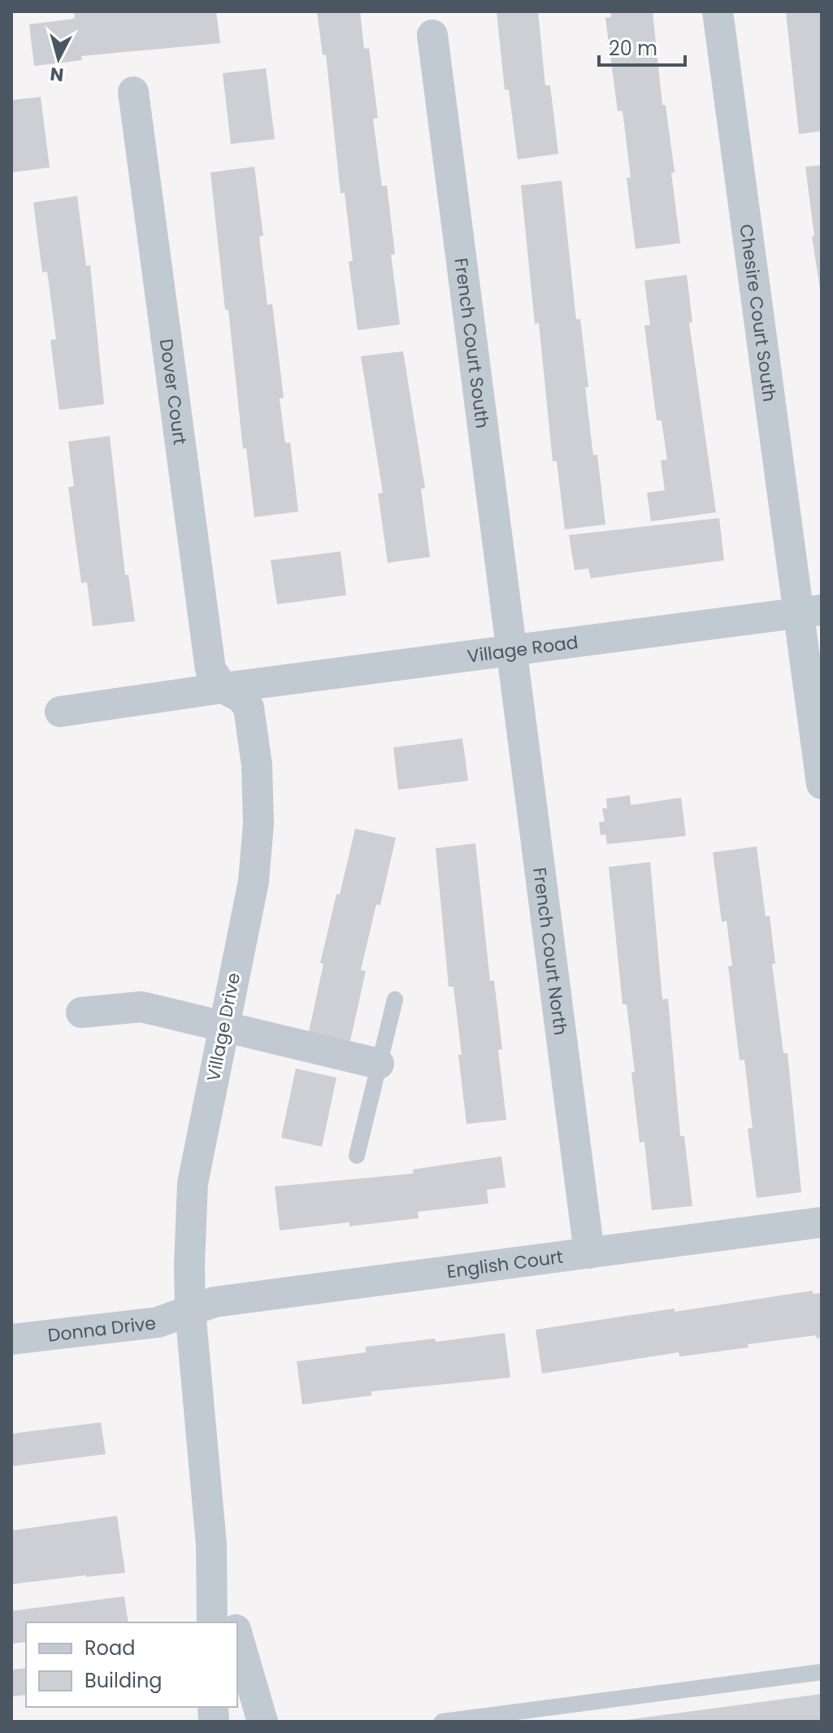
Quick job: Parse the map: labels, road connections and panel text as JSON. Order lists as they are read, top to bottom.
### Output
{
  "streets": {
    "street": [
      "Chesire Court South",
      "French Court South",
      "Dover Court",
      "Village Road",
      "French Court North",
      "Village Drive",
      "English Court",
      "Donna Drive"
    ]
  },
  "crossings": [
    ["Chesire Court South", "Village Road"],
    ["French Court South", "Village Road"],
    ["French Court South", "French Court North"],
    ["Dover Court", "Village Road"],
    ["Dover Court", "Village Drive"],
    ["Village Road", "French Court North"],
    ["Village Road", "Village Drive"],
    ["French Court North", "English Court"],
    ["Village Drive", "English Court"],
    ["Village Drive", "Donna Drive"],
    ["English Court", "Donna Drive"]
  ],
  "legend": ["Road", "Building"],
  "scale_bar": "20 m",
  "north": "bottom"
}
